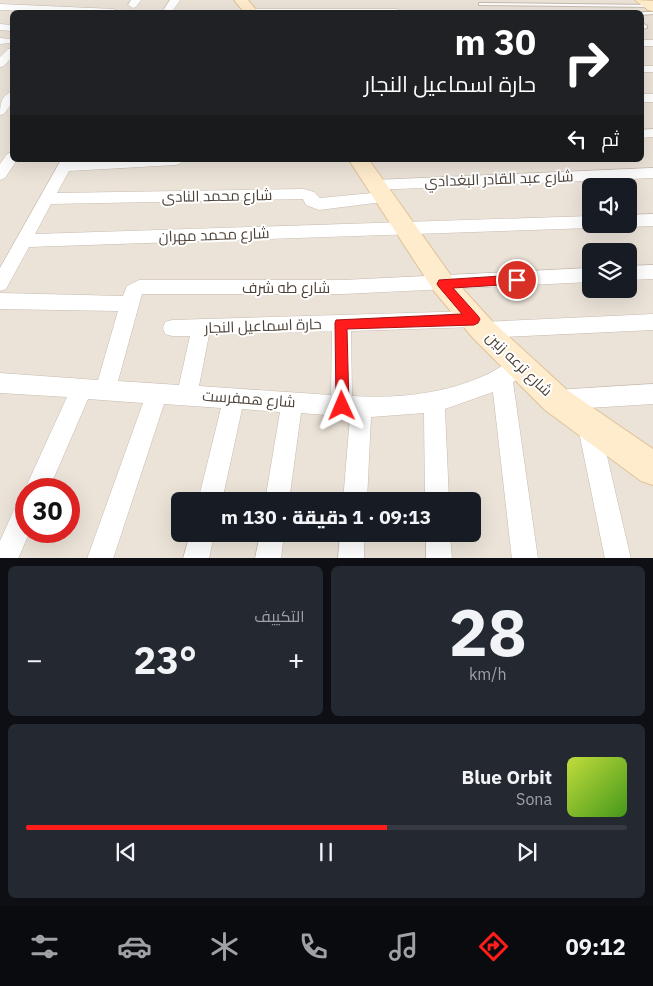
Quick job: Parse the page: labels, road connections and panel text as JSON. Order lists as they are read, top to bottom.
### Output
{
  "streets": {
    "street": [
      "شارع عبد القادر البغدادي",
      "شارع محمد النادى",
      "شارع محمد مهران",
      "شارع طه شرف",
      "حارة اسماعيل النجار",
      "شارع ترعه زنين",
      "شارع همفرست"
    ]
  },
  "crossings": [
    ["شارع عبد القادر البغدادي", "شارع محمد النادى"],
    ["شارع عبد القادر البغدادي", "شارع ترعه زنين"],
    ["شارع محمد النادى", "شارع ترعه زنين"],
    ["شارع محمد مهران", "شارع ترعه زنين"],
    ["شارع طه شرف", "شارع ترعه زنين"],
    ["حارة اسماعيل النجار", "شارع ترعه زنين"],
    ["شارع ترعه زنين", "شارع همفرست"]
  ],
  "page": {
    "turn": ["30 m", "حارة اسماعيل النجار"],
    "then": "ثم",
    "limit": "30",
    "trip": "09:13 · 1 دقيقة · 130 m",
    "tile": [
      ["28", "km/h"],
      "التكييف"
    ],
    "heat": ["−", "23°", "+"],
    "song": ["Blue Orbit", "Sona"],
    "tabs": "09:12"
  }
}
